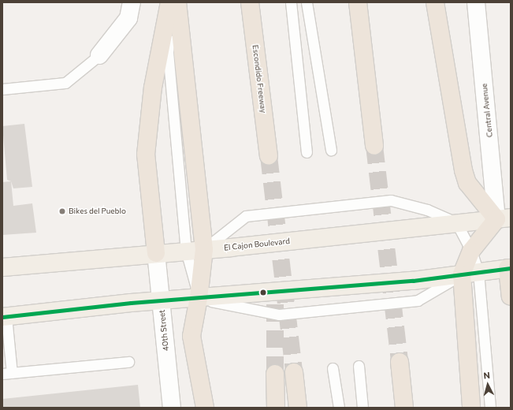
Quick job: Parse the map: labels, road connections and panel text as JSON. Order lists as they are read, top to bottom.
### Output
{
  "streets": {
    "highway": ["Escondido Freeway"],
    "main road": ["El Cajon Boulevard"],
    "street": ["Central Avenue", "40th Street"]
  },
  "crossings": [
    ["Central Avenue", "El Cajon Boulevard"],
    ["El Cajon Boulevard", "40th Street"]
  ],
  "places": ["Bikes del Pueblo"],
  "north": "top"
}
